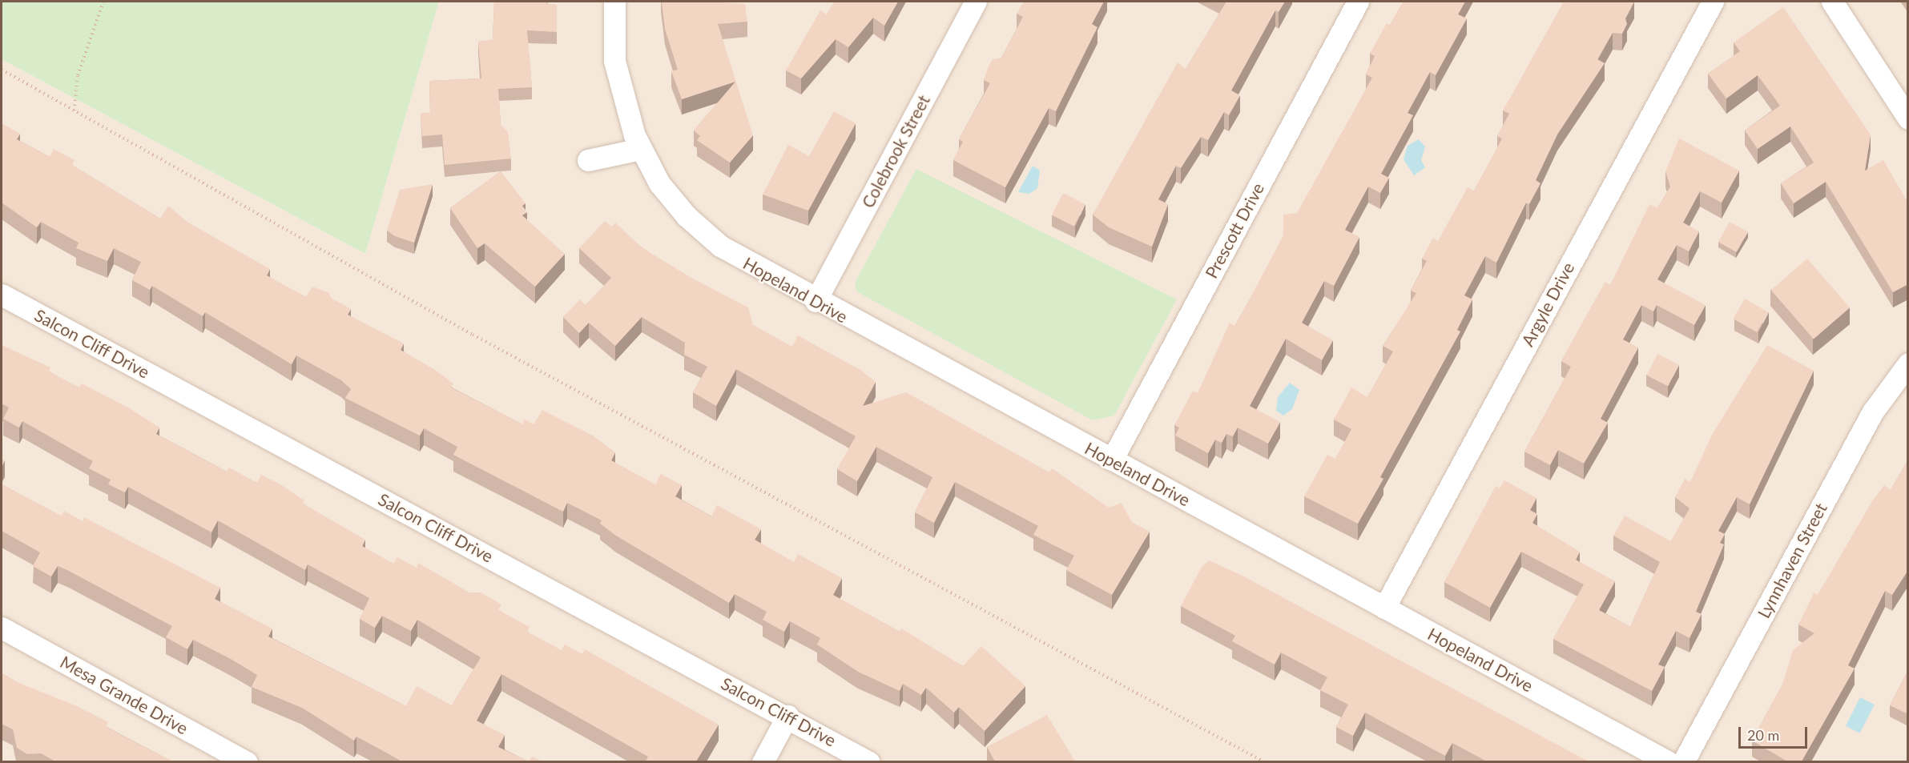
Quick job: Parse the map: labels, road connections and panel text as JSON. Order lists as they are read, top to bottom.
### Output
{
  "streets": {
    "street": [
      "Colebrook Street",
      "Prescott Drive",
      "Hopeland Drive",
      "Argyle Drive",
      "Salcon Cliff Drive",
      "Lynnhaven Street",
      "Mesa Grande Drive"
    ]
  },
  "crossings": [
    ["Colebrook Street", "Hopeland Drive"],
    ["Prescott Drive", "Hopeland Drive"],
    ["Hopeland Drive", "Argyle Drive"]
  ],
  "scale_bar": "20 m"
}
